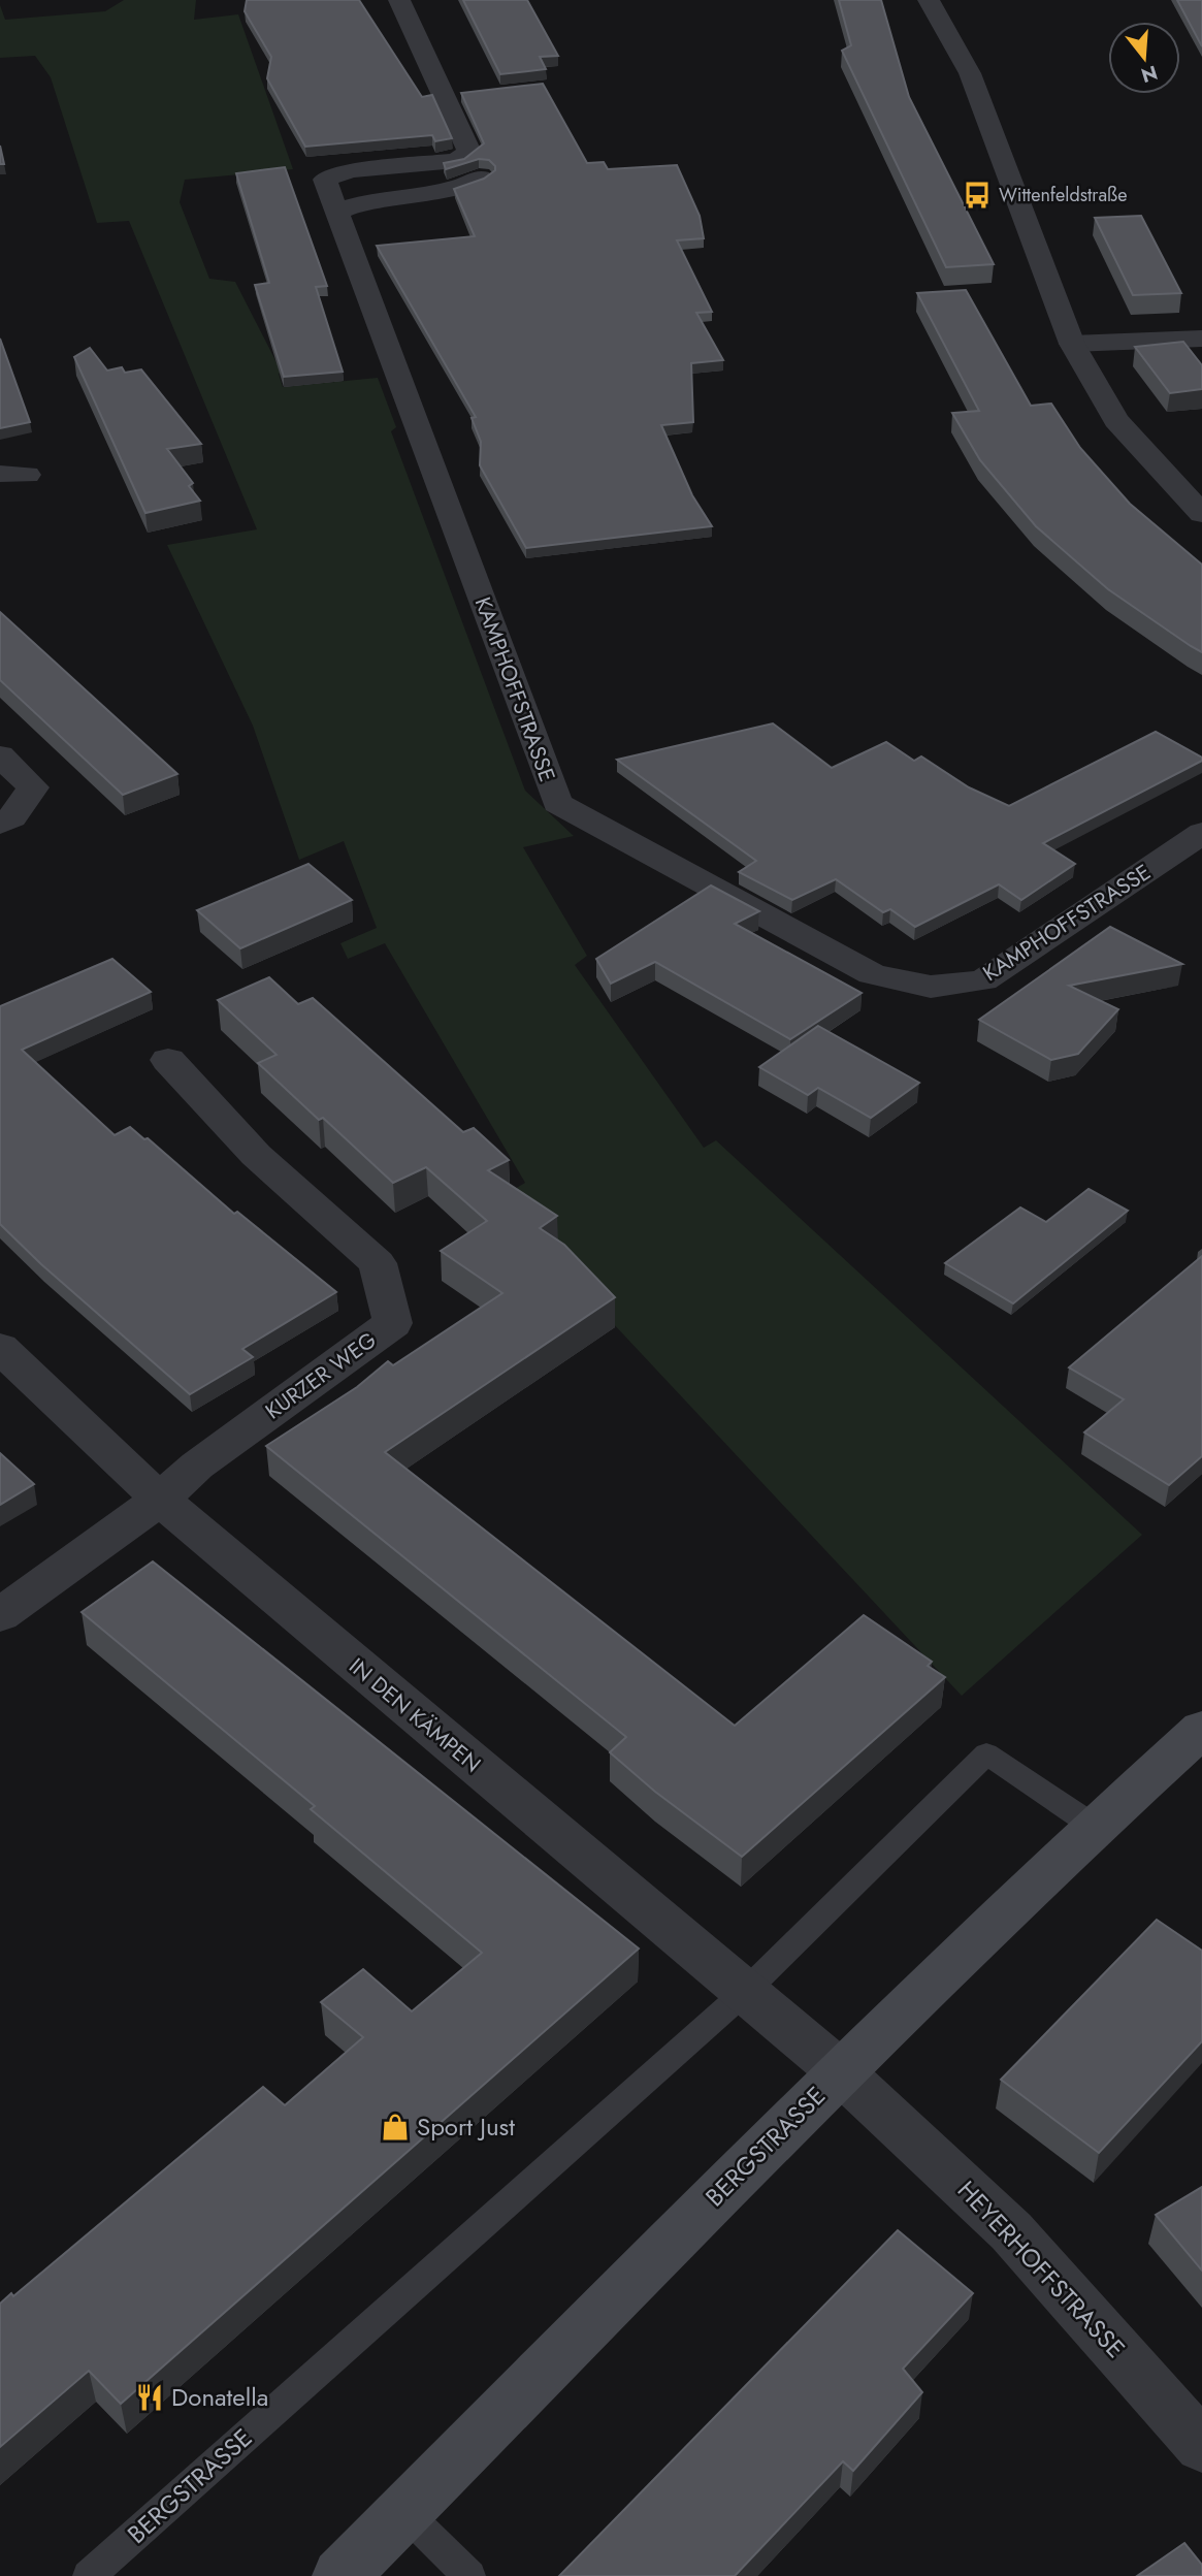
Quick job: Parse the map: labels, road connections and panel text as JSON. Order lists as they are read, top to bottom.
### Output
{
  "streets": {
    "main road": ["BERGSTRASSE"],
    "street": [
      "KAMPHOFFSTRASSE",
      "KURZER WEG",
      "IN DEN KÄMPEN",
      "HEYERHOFFSTRASSE"
    ]
  },
  "crossings": [
    ["KURZER WEG", "IN DEN KÄMPEN"],
    ["IN DEN KÄMPEN", "BERGSTRASSE"],
    ["IN DEN KÄMPEN", "HEYERHOFFSTRASSE"],
    ["BERGSTRASSE", "HEYERHOFFSTRASSE"]
  ],
  "places": {
    "bus stop": ["Wittenfeldstraße"],
    "shop": ["Sport Just"],
    "restaurant": ["Donatella"]
  },
  "north": "bottom"
}
